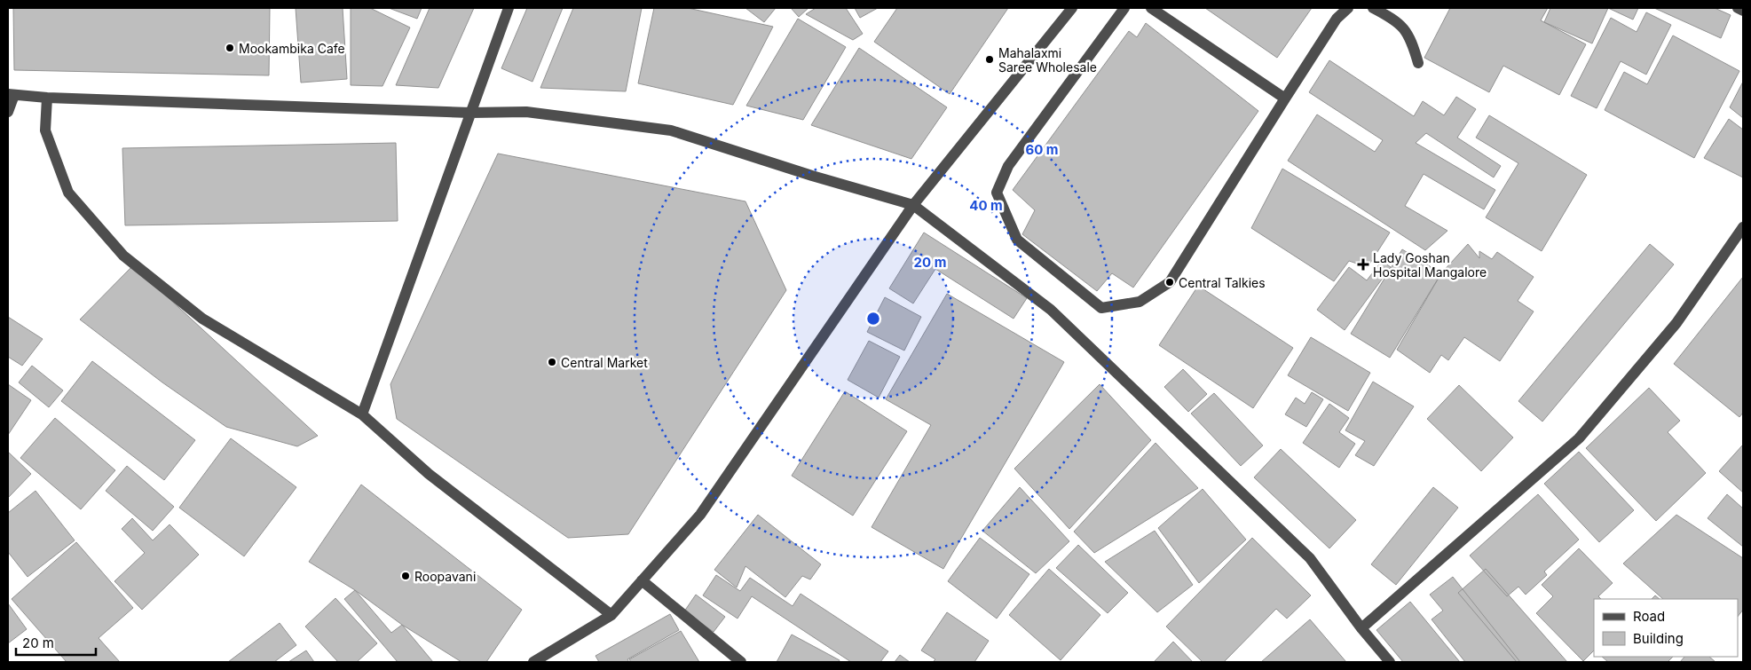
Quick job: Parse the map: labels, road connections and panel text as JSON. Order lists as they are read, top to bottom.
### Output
{
  "places": {
    "other": [
      "Mookambika Cafe",
      "Mahalaxmi Saree Wholesale",
      "Central Talkies",
      "Central Market",
      "Roopavani"
    ],
    "health": ["Lady Goshan Hospital Mangalore"]
  },
  "legend": ["Road", "Building"],
  "scale_bar": "20 m",
  "rings": ["60 m", "40 m", "20 m"]
}
